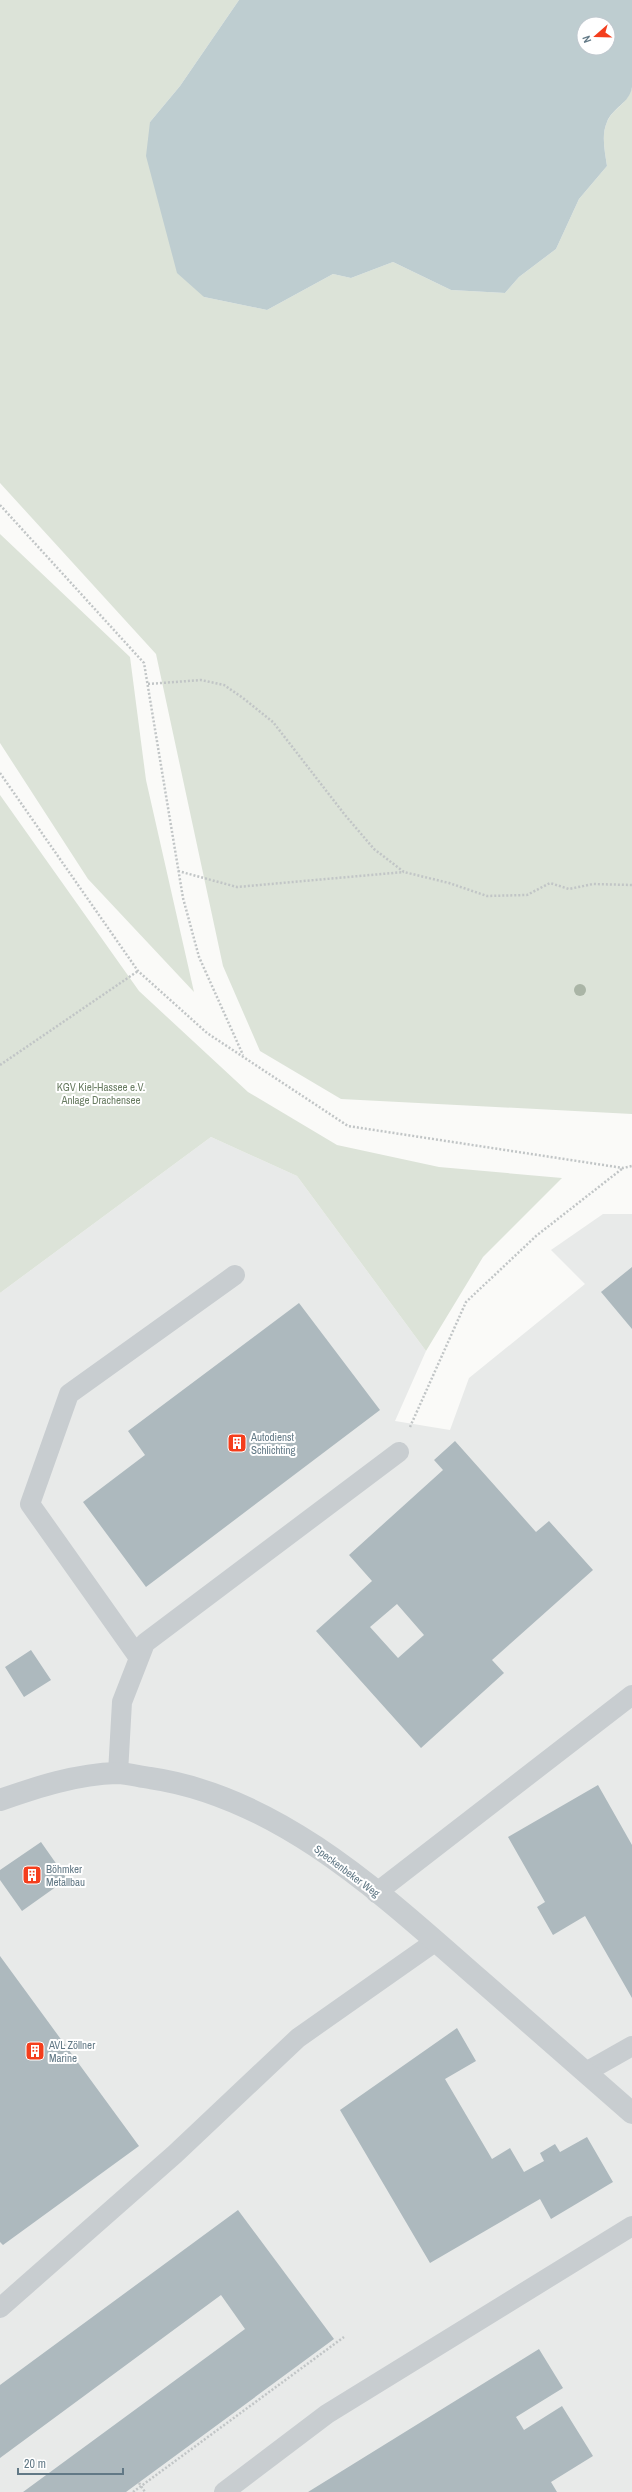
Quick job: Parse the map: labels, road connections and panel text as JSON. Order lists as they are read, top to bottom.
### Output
{
  "streets": {
    "street": ["Speckenbeker Weg"]
  },
  "parks": ["KGV Kiel-Hassee e.V. Anlage Drachensee"],
  "places": {
    "building": ["Autodienst Schlichting", "Böhmker Metallbau", "AVL Zöllner Marine"]
  },
  "scale_bar": "20 m",
  "north": "left"
}
